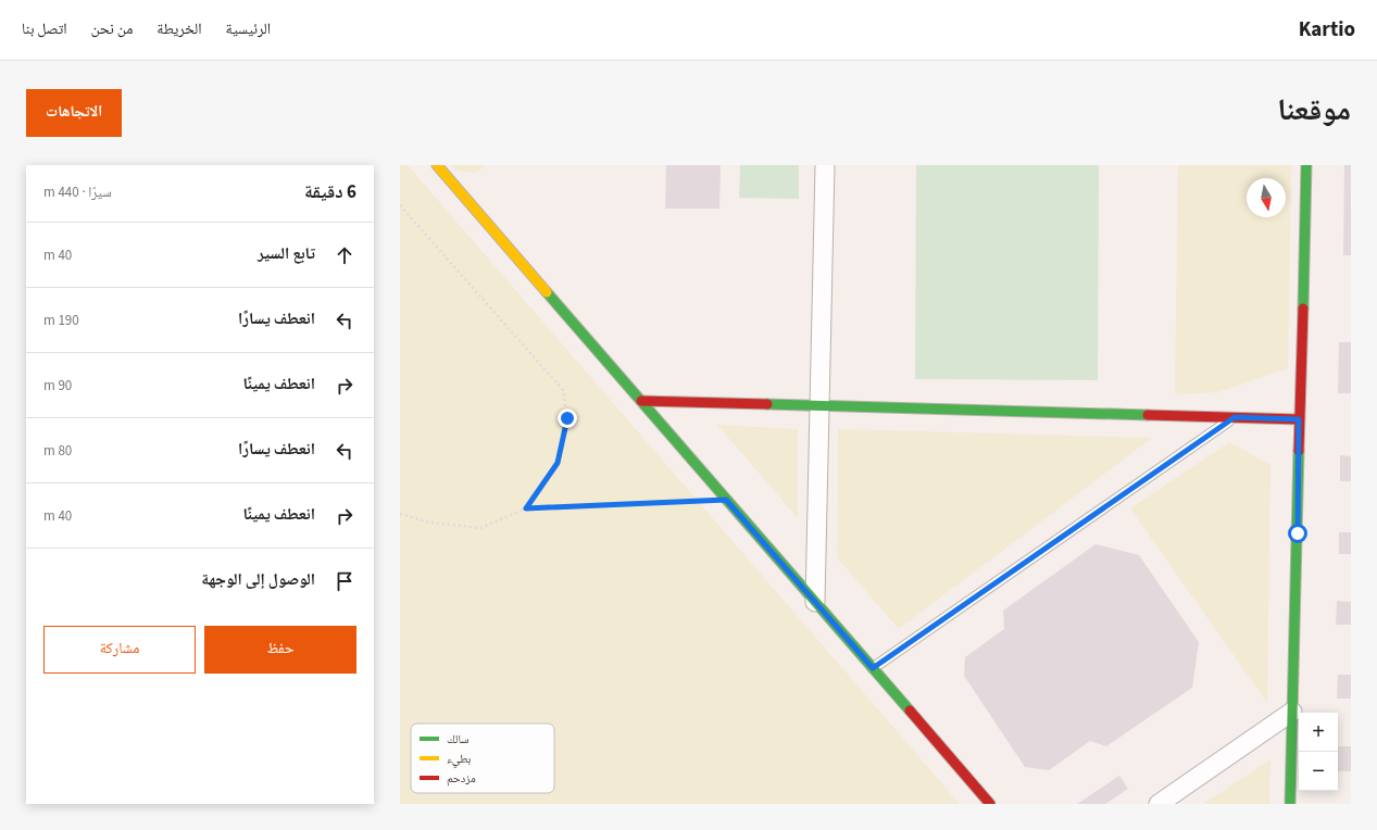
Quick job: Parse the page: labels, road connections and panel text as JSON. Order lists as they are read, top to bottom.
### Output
{
  "legend": ["سالك", "بطيء", "مزدحم"],
  "north": "bottom",
  "page": {
    "header": "Kartio",
    "nav": [
      "الرئيسية",
      "الخريطة",
      "من نحن",
      "اتصل بنا"
    ],
    "title": "موقعنا",
    "buttons": [
      "الاتجاهات",
      ["حفظ", "مشاركة"]
    ],
    "heading": ["6 دقيقة", "سيرًا · 440 m"],
    "list": [
      ["تابع السير", "40 m"],
      ["انعطف يسارًا", "190 m"],
      ["انعطف يمينًا", "90 m"],
      ["انعطف يسارًا", "80 m"],
      ["انعطف يمينًا", "40 m"],
      "الوصول إلى الوجهة"
    ],
    "map_buttons": ["+", "−"]
  }
}
